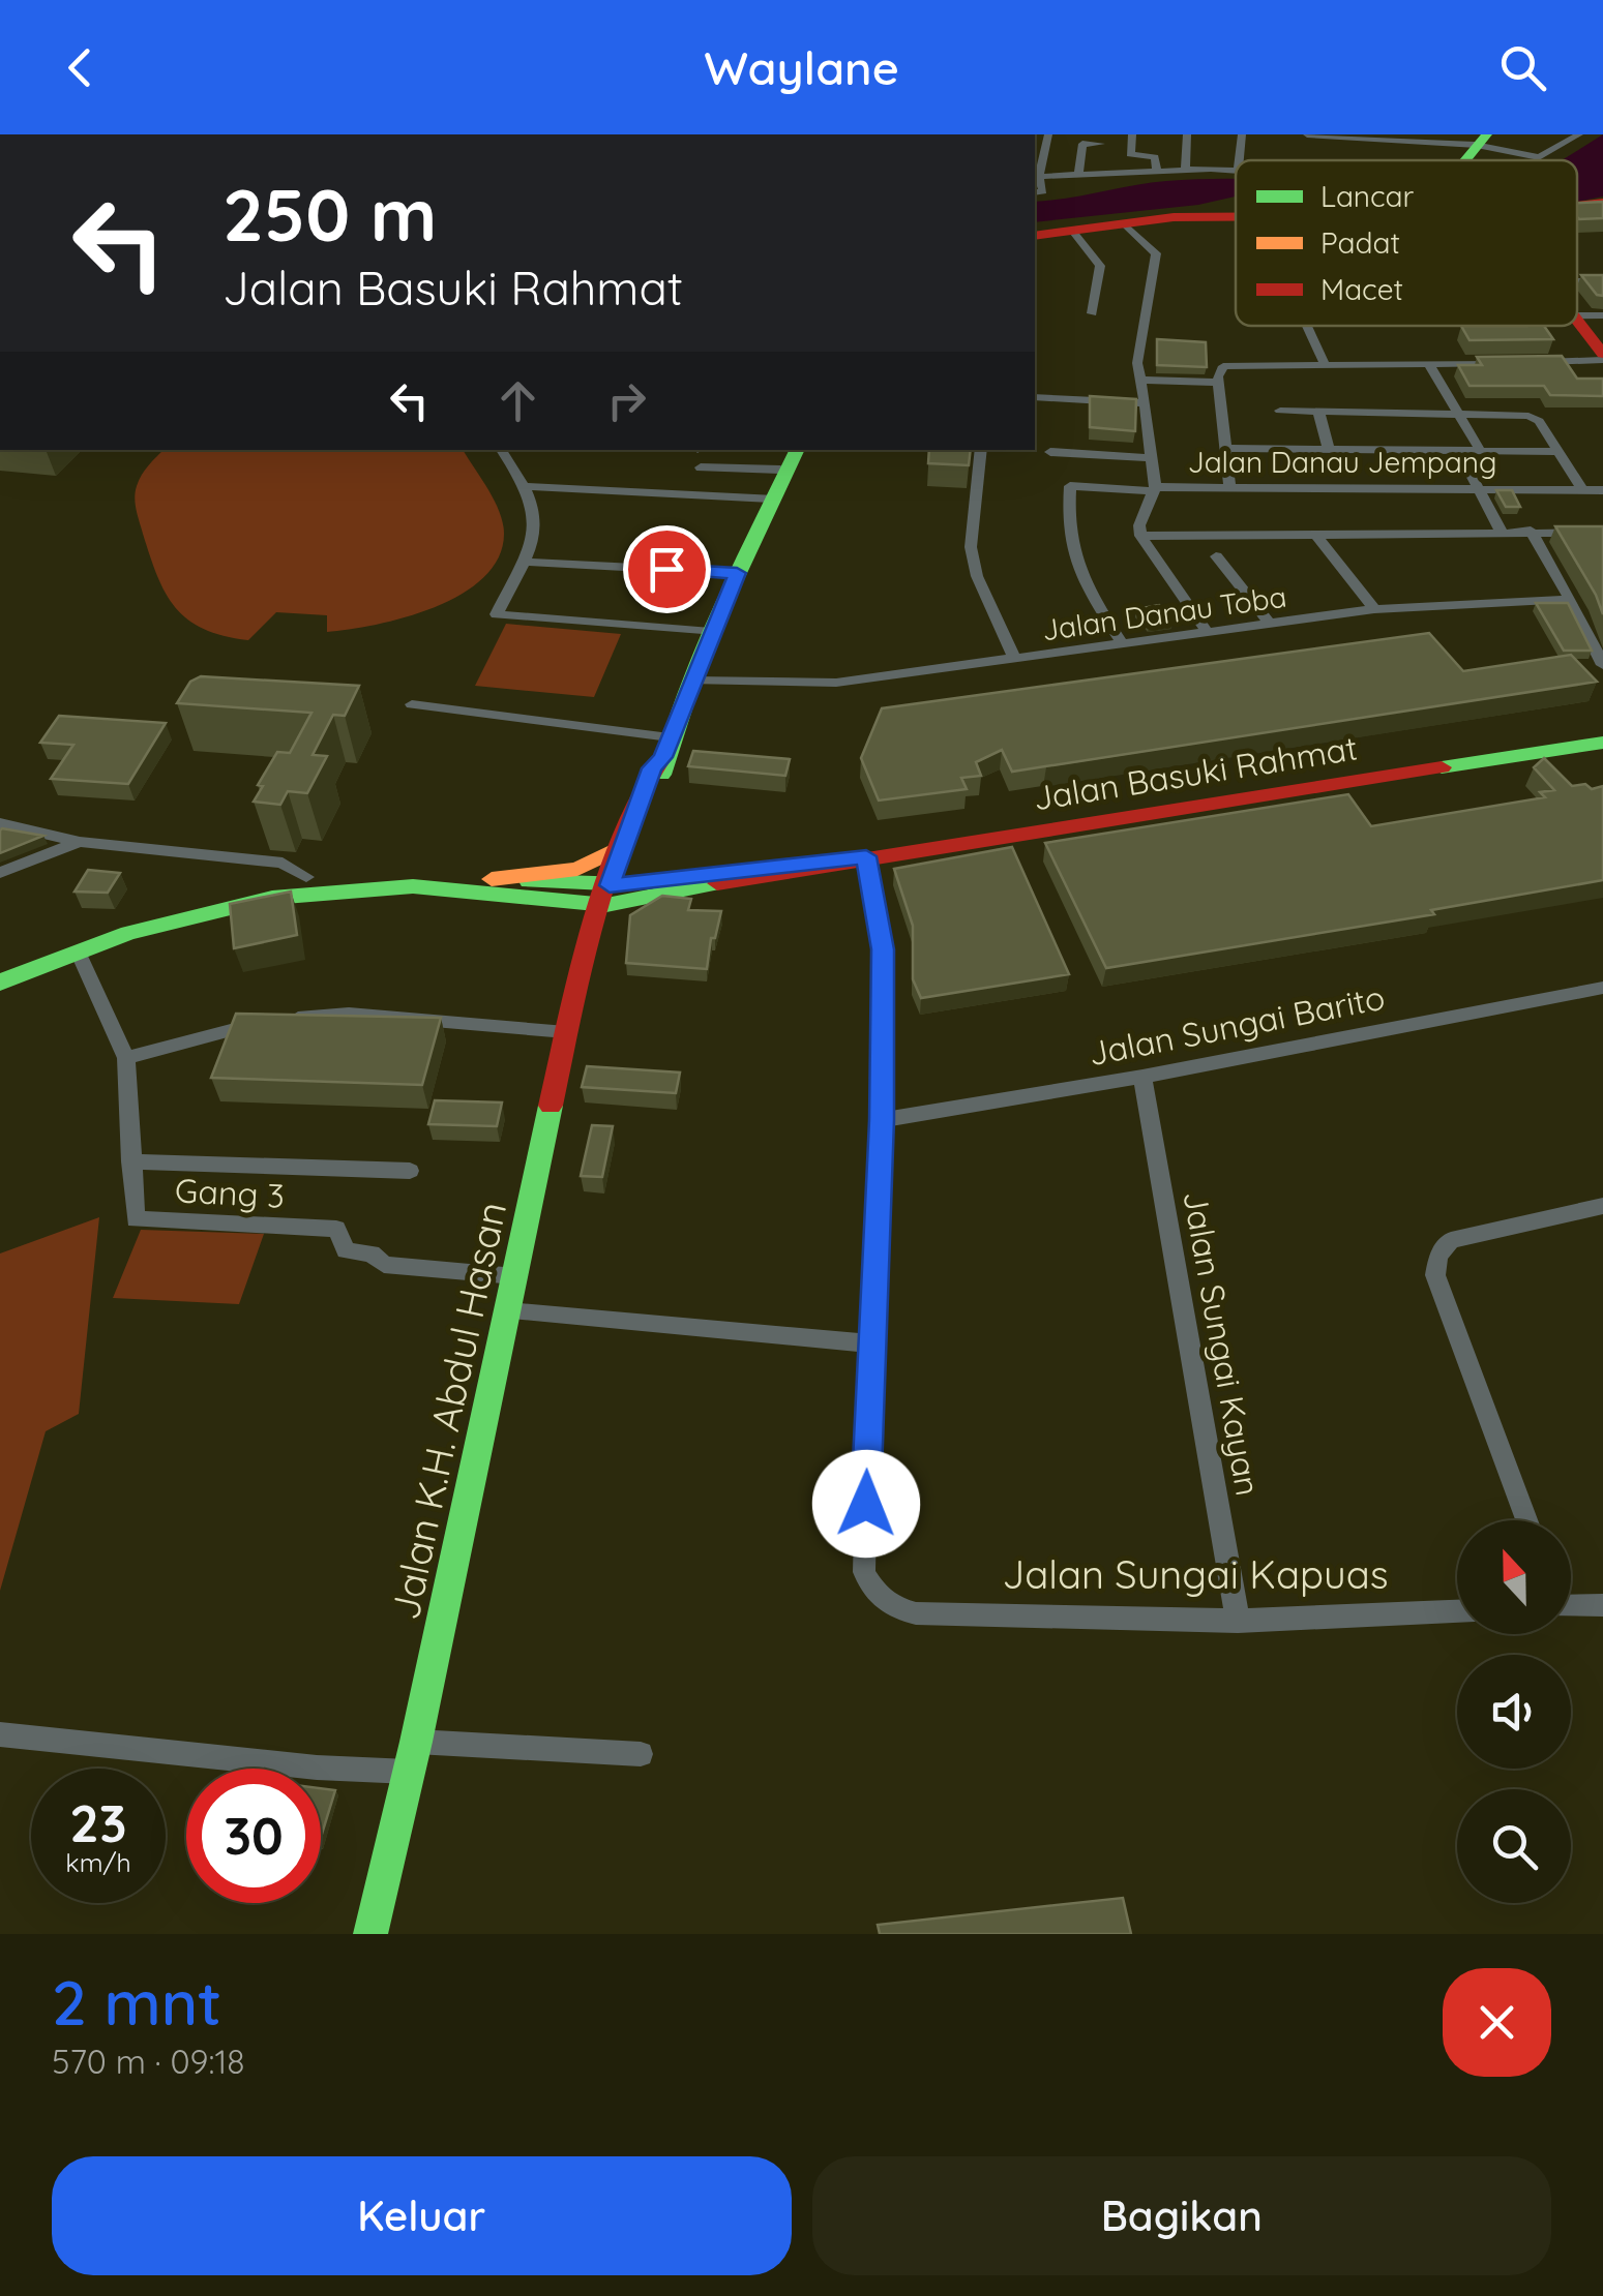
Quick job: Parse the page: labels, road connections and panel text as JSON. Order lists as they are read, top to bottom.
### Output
{
  "streets": {
    "street": [
      "Jalan Danau Jempang",
      "Jalan Danau Toba",
      "Jalan Basuki Rahmat",
      "Jalan Sungai Barito",
      "Gang 3",
      "Jalan Sungai Kayan",
      "Jalan K.H. Abdul Hasan",
      "Jalan Sungai Kapuas"
    ]
  },
  "crossings": [
    ["Jalan Basuki Rahmat", "Jalan K.H. Abdul Hasan"],
    ["Jalan Sungai Barito", "Jalan Sungai Kayan"],
    ["Gang 3", "Jalan K.H. Abdul Hasan"],
    ["Jalan Sungai Kayan", "Jalan Sungai Kapuas"]
  ],
  "legend": ["Lancar", "Padat", "Macet"],
  "north": "top",
  "page": {
    "header": "Waylane",
    "turn": ["250 m", "Jalan Basuki Rahmat"],
    "speed": "23 km/h",
    "limit": "30",
    "heading": ["2 mnt", "570 m · 09:18"],
    "buttons": ["Keluar", "Bagikan"]
  }
}
